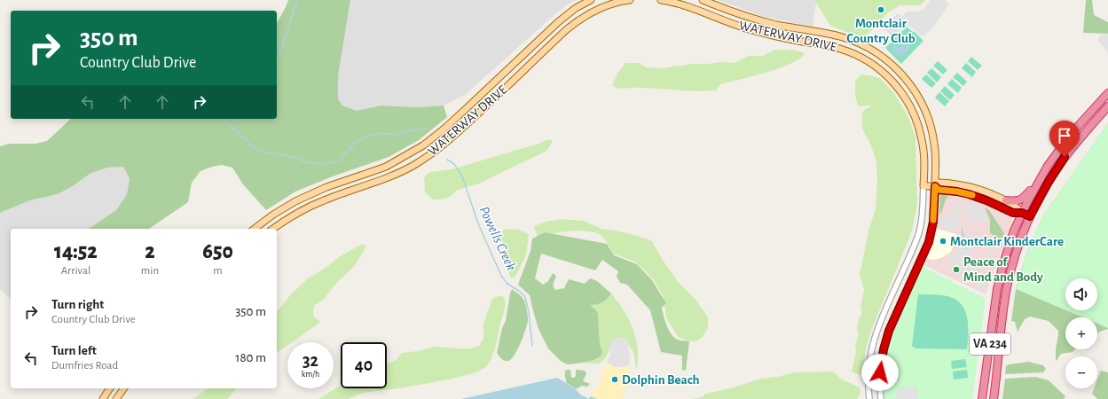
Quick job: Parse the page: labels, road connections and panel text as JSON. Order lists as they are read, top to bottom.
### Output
{
  "streets": {
    "highway": ["VA 234"],
    "main road": ["WATERWAY DRIVE"]
  },
  "water": ["Powells Creek"],
  "places": [
    "Montclair Country Club",
    "Montclair KinderCare",
    "Peace of Mind and Body",
    "Dolphin Beach"
  ],
  "page": {
    "turn": ["350 m", "Country Club Drive"],
    "eta": [
      "14:52",
      "Arrival",
      "2",
      "min",
      "650",
      "m"
    ],
    "map_buttons": ["+", "−"],
    "list": [
      {
        "name": "Turn right",
        "note": "Country Club Drive",
        "value": "350 m"
      },
      {
        "name": "Turn left",
        "note": "Dumfries Road",
        "value": "180 m"
      }
    ],
    "speed": "32 km/h",
    "limit": "40"
  }
}
